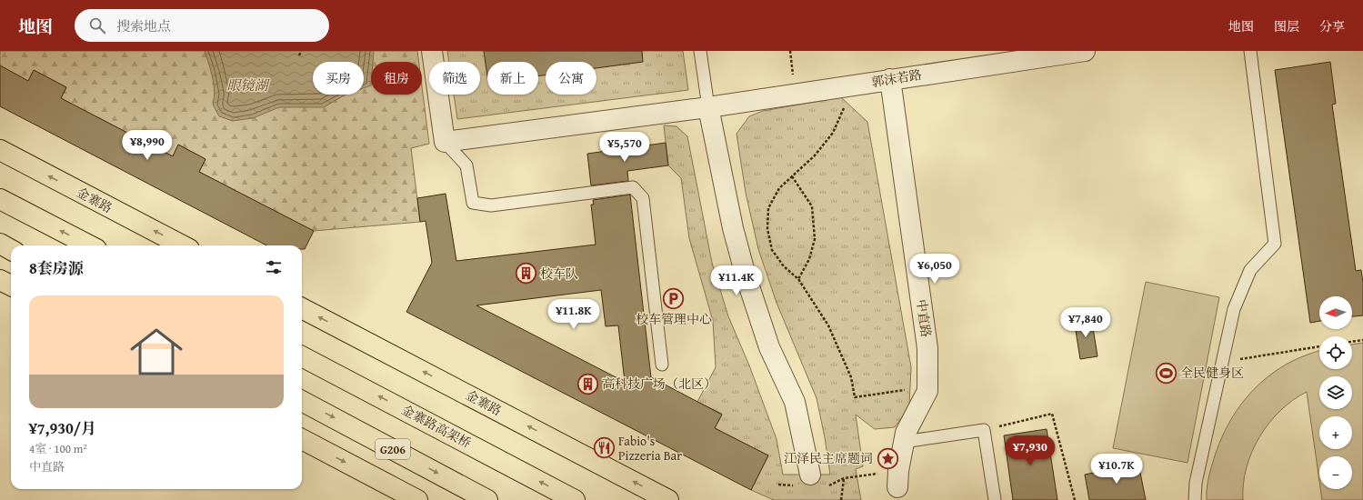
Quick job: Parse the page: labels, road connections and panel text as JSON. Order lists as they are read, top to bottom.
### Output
{
  "streets": {
    "highway": ["金寨路", "金寨路高架桥", "G206"],
    "street": ["郭沫若路", "中直路"]
  },
  "crossings": [
    ["郭沫若路", "中直路"]
  ],
  "water": ["眼镜湖"],
  "places": {
    "building": ["校车队", "高科技广场（北区）"],
    "parking": ["校车管理中心"],
    "sports": ["全民健身区"],
    "restaurant": ["Fabio's Pizzeria Bar"],
    "place": ["江泽民主席题词"]
  },
  "north": "left",
  "page": {
    "header": "地图",
    "search": "搜索地点",
    "nav": ["地图", "图层", "分享"],
    "chip": [
      "买房",
      "租房",
      "筛选",
      "新上",
      "公寓"
    ],
    "price": [
      "¥8,990",
      "¥5,570",
      "¥6,050",
      "¥11.4K",
      "¥11.8K",
      "¥7,840",
      "¥7,930",
      "¥10.7K"
    ],
    "heading": "8套房源",
    "list": [
      {
        "name": "¥7,930/月",
        "note": "4室 · 100 m² · 中直路"
      }
    ],
    "map_buttons": ["+", "−"]
  }
}
